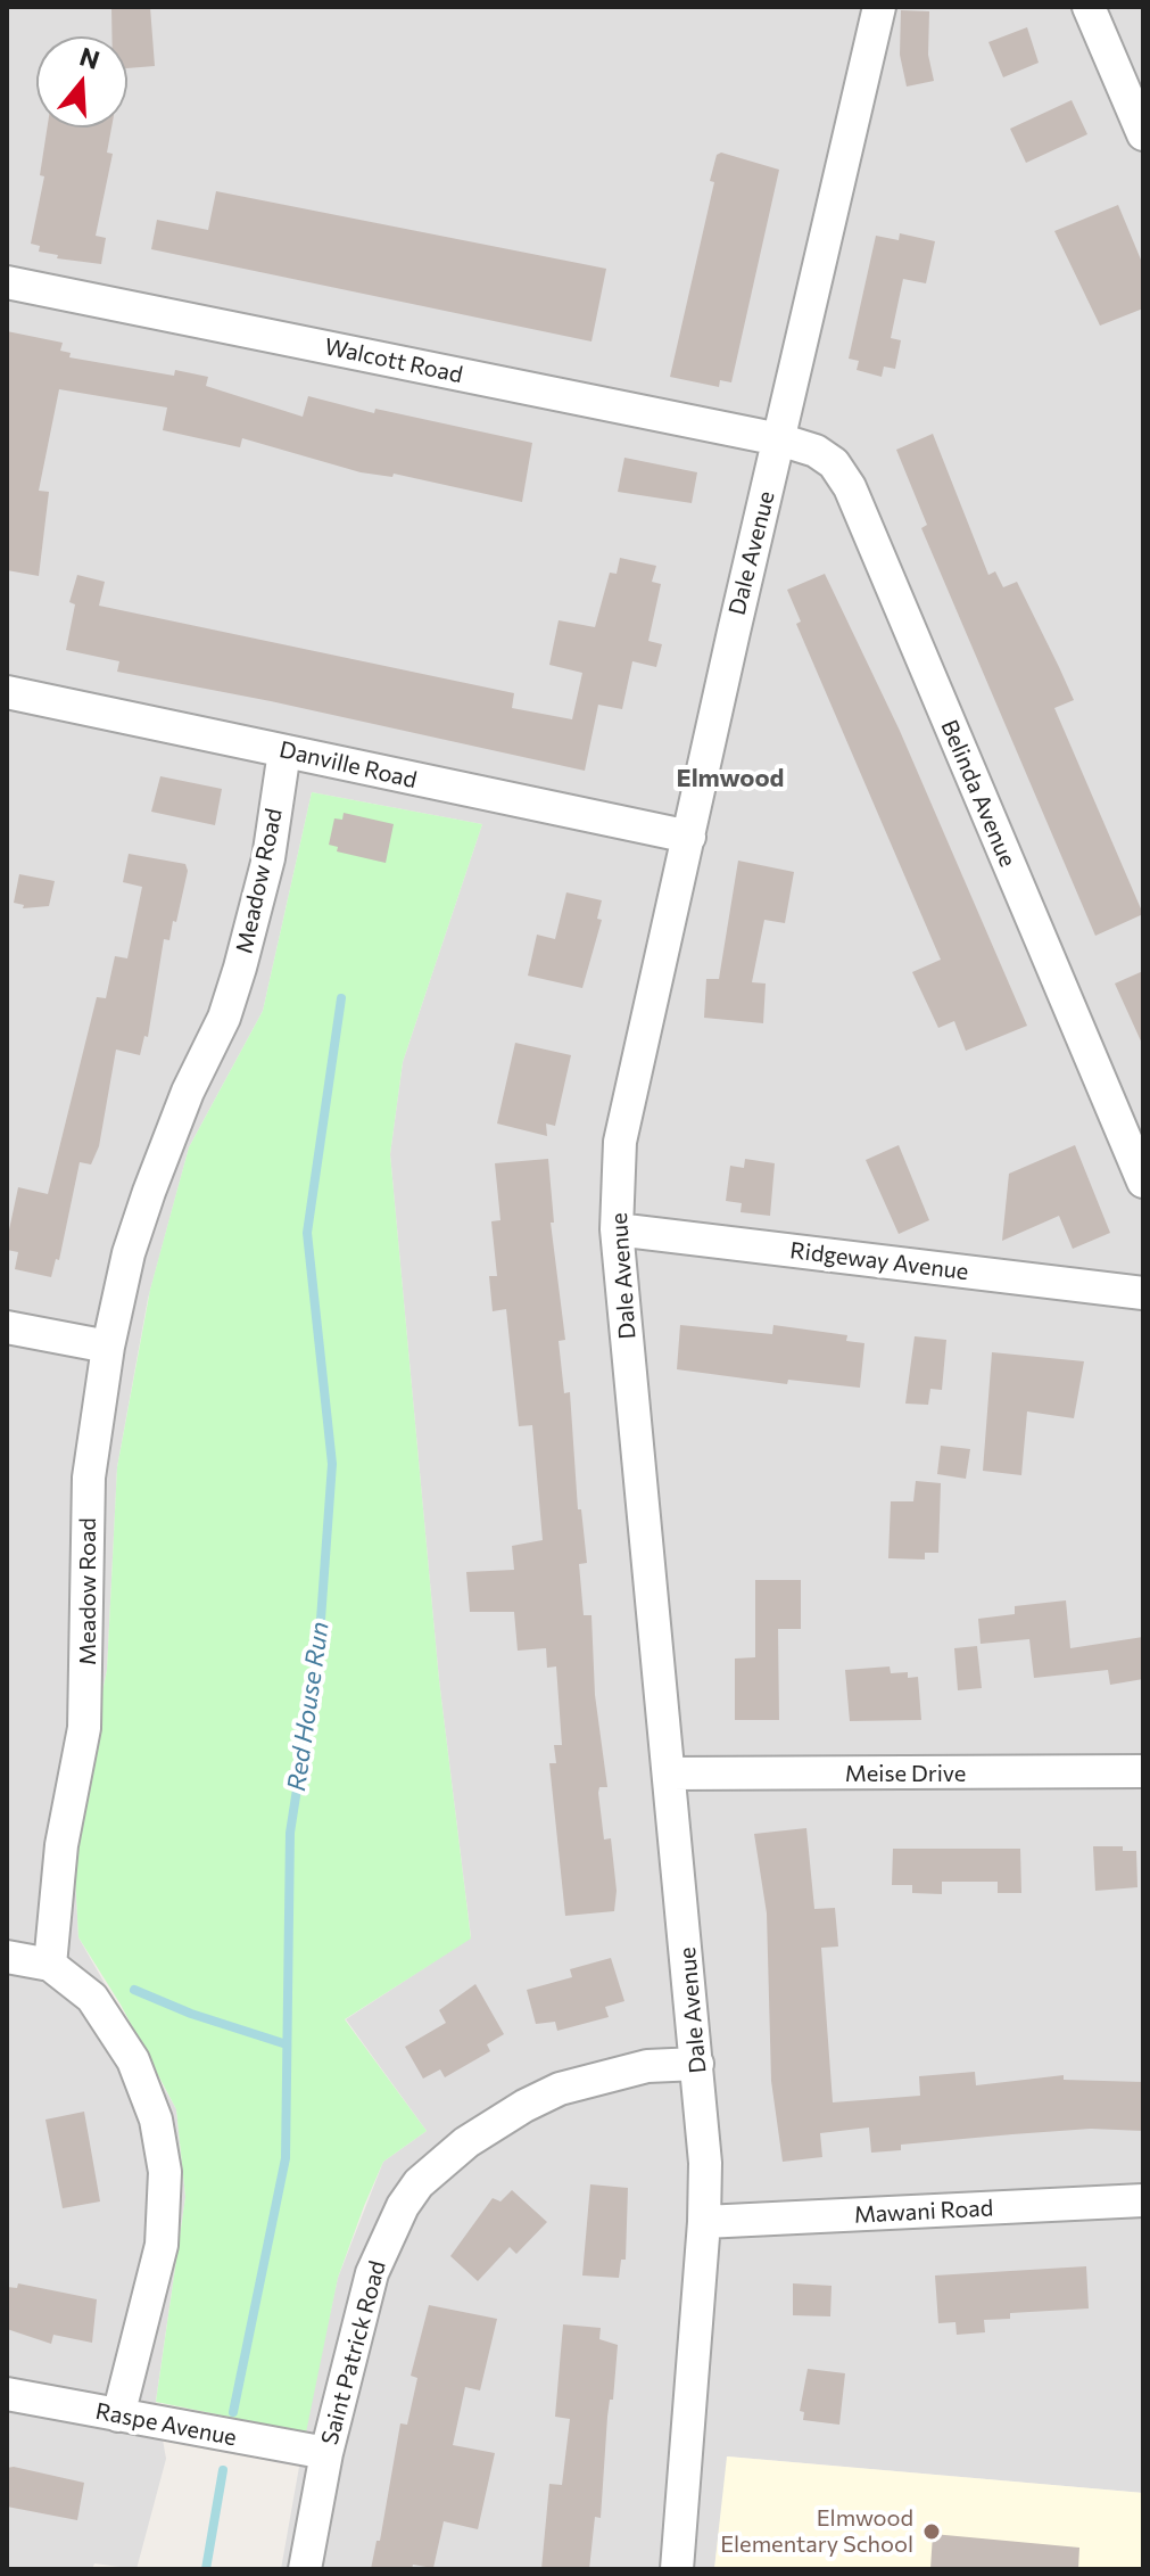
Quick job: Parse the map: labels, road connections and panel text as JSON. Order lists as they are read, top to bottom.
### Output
{
  "streets": {
    "street": [
      "Walcott Road",
      "Dale Avenue",
      "Danville Road",
      "Belinda Avenue",
      "Meadow Road",
      "Ridgeway Avenue",
      "Meise Drive",
      "Mawani Road",
      "Saint Patrick Road",
      "Raspe Avenue"
    ]
  },
  "crossings": [
    ["Walcott Road", "Dale Avenue"],
    ["Walcott Road", "Belinda Avenue"],
    ["Dale Avenue", "Danville Road"],
    ["Dale Avenue", "Belinda Avenue"],
    ["Dale Avenue", "Ridgeway Avenue"],
    ["Dale Avenue", "Meise Drive"],
    ["Dale Avenue", "Mawani Road"],
    ["Dale Avenue", "Saint Patrick Road"],
    ["Danville Road", "Meadow Road"],
    ["Saint Patrick Road", "Raspe Avenue"]
  ],
  "districts": ["Elmwood"],
  "water": ["Red House Run"],
  "places": ["Elmwood Elementary School"],
  "north": "top"
}
